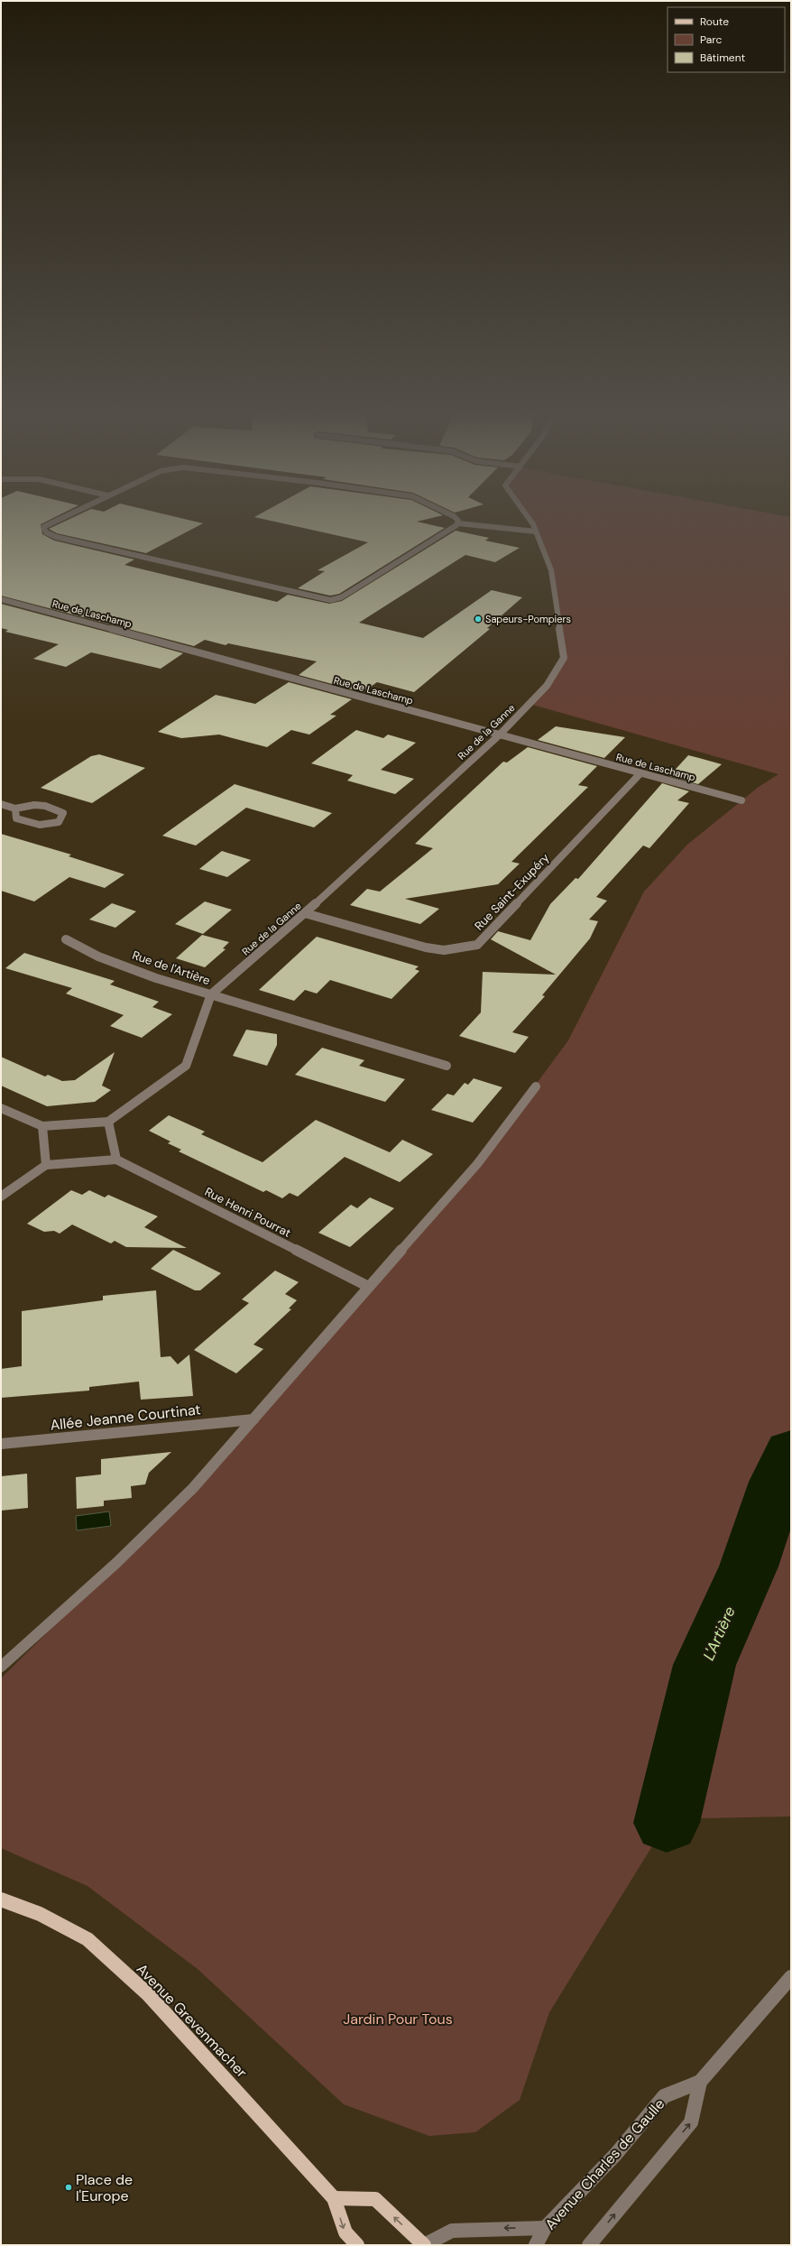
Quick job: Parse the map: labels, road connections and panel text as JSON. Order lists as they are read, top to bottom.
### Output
{
  "streets": {
    "main road": ["Avenue Grevenmacher"],
    "street": [
      "Rue de Laschamp",
      "Rue de la Ganne",
      "Rue Saint-Exupéry",
      "Rue de l'Artière",
      "Rue Henri Pourrat",
      "Allée Jeanne Courtinat",
      "Avenue Charles de Gaulle"
    ]
  },
  "crossings": [
    ["Rue de Laschamp", "Rue de la Ganne"],
    ["Rue de Laschamp", "Rue Saint-Exupéry"],
    ["Rue de la Ganne", "Rue Saint-Exupéry"],
    ["Rue de la Ganne", "Rue de l'Artière"]
  ],
  "water": ["L'Artière"],
  "parks": ["Jardin Pour Tous"],
  "places": ["Sapeurs-Pompiers", "Place de l'Europe"],
  "legend": ["Route", "Parc", "Bâtiment"]
}
